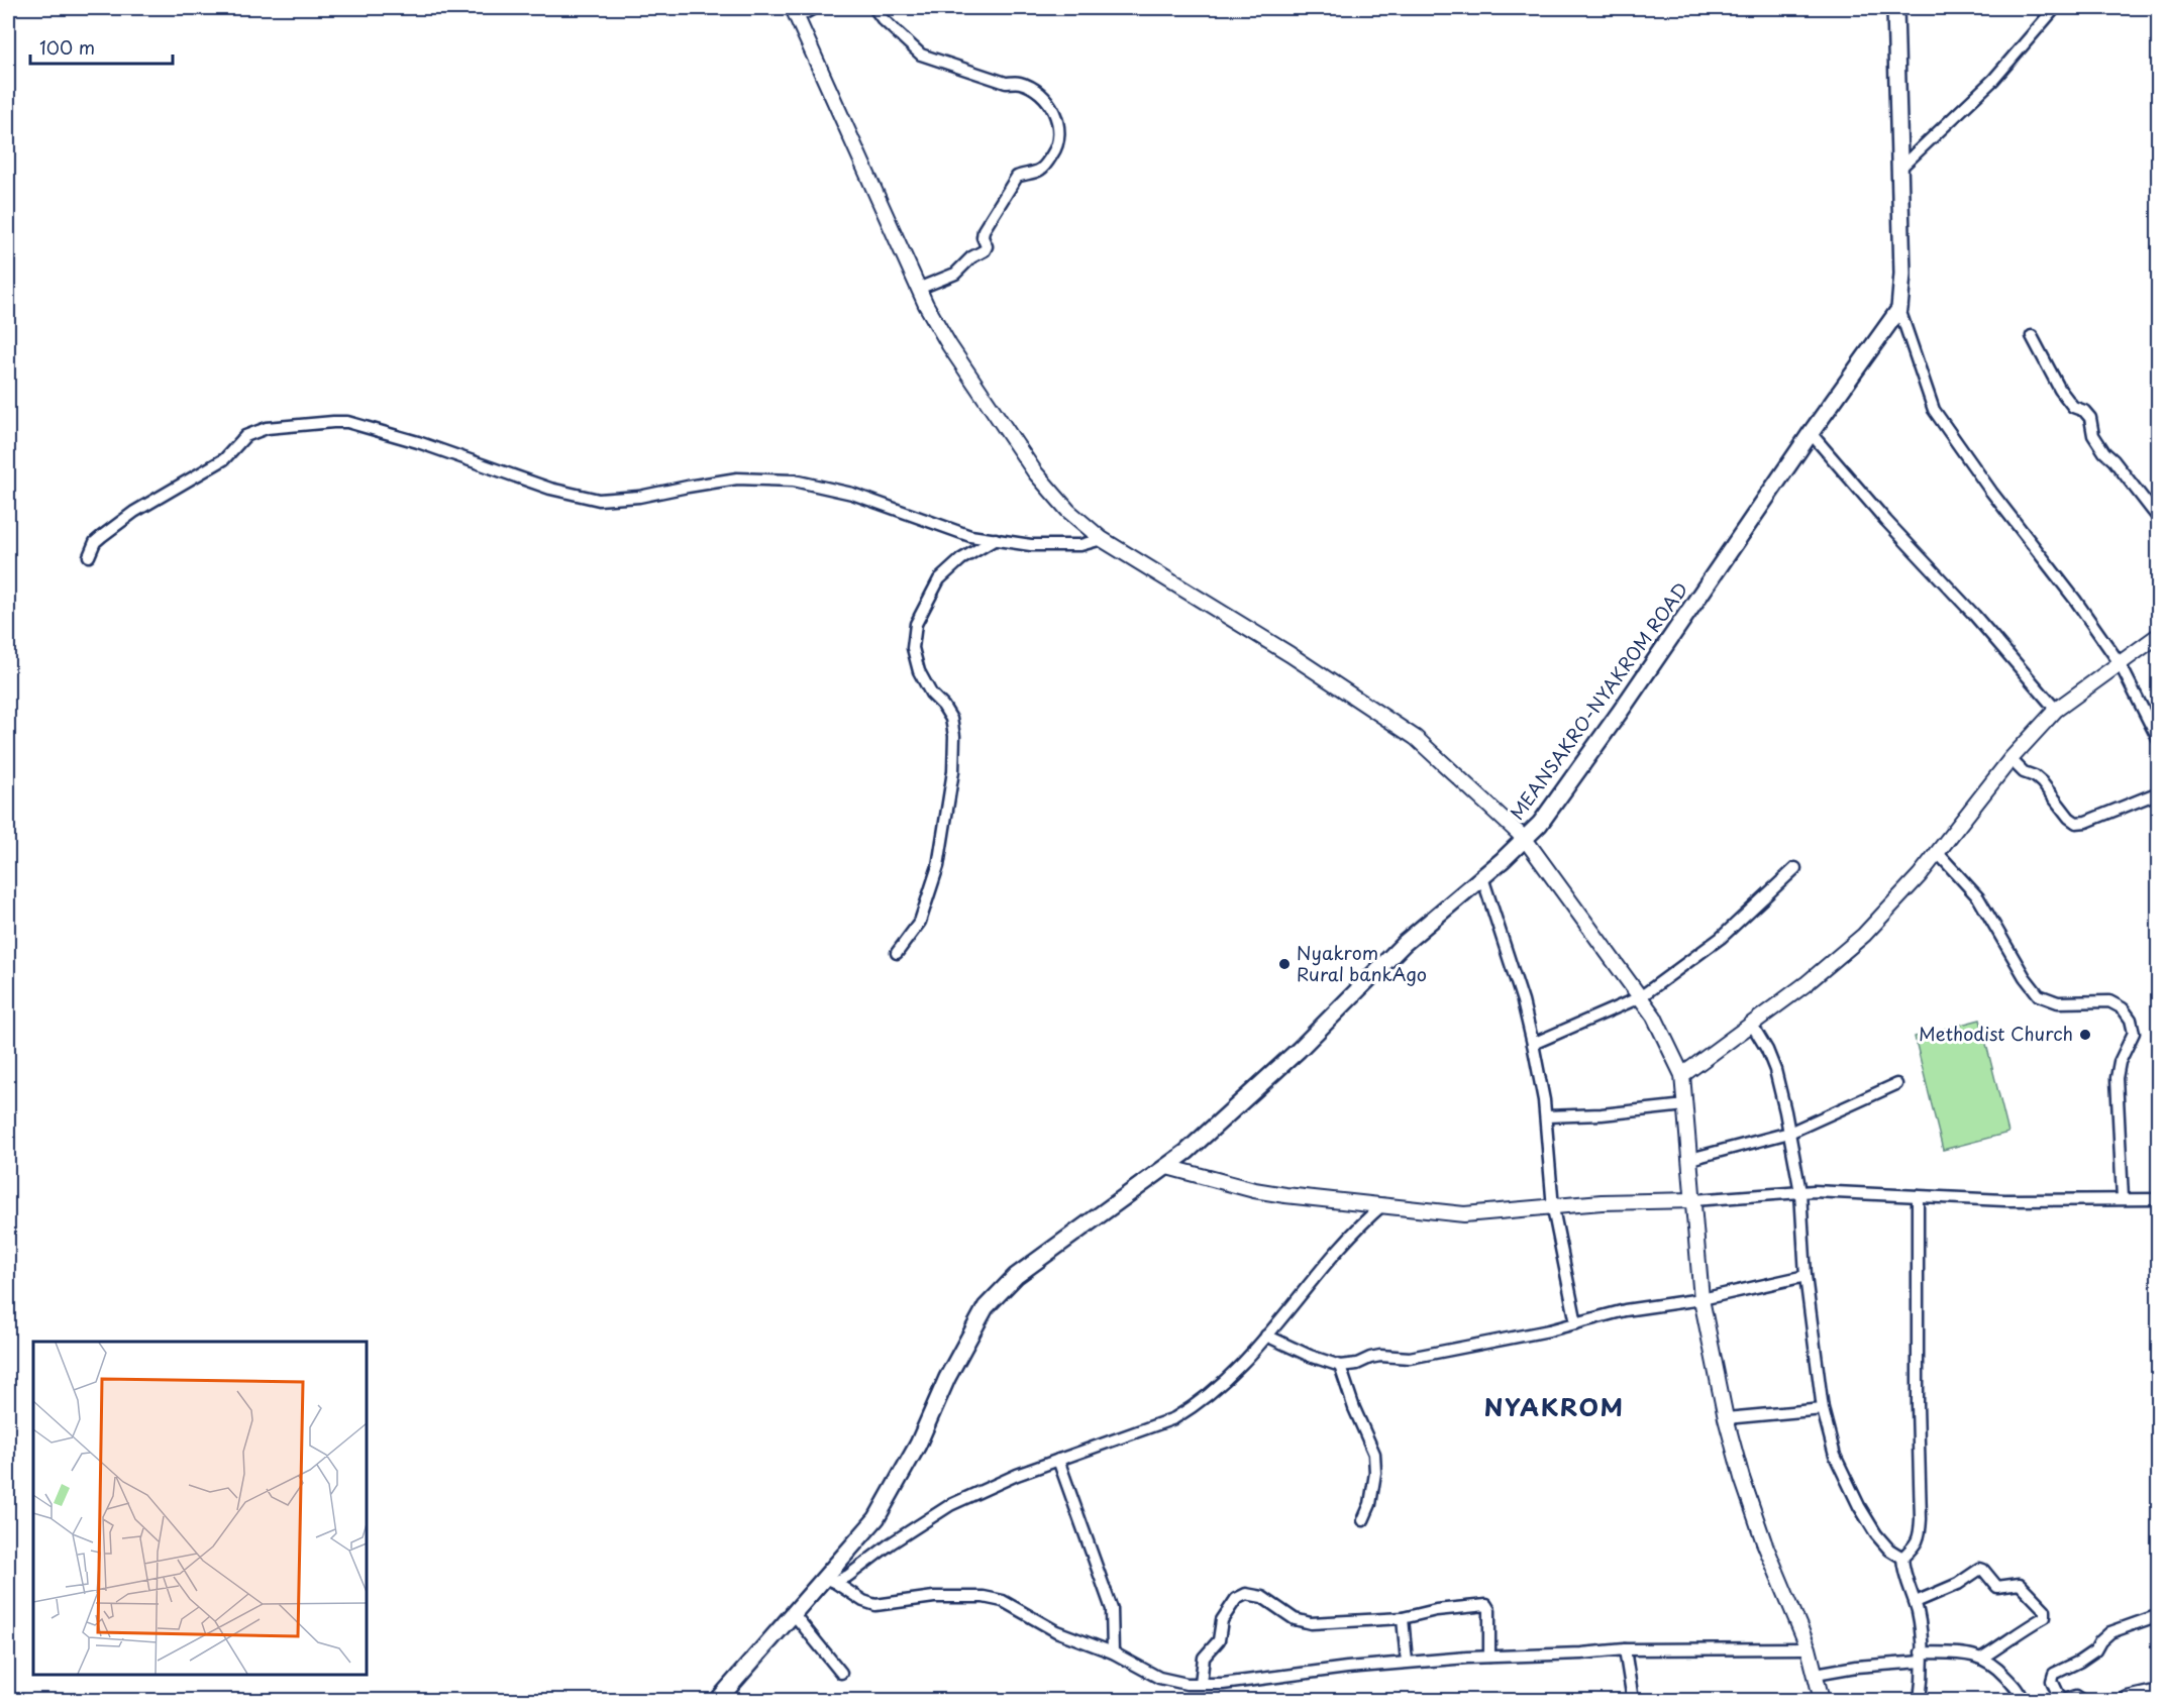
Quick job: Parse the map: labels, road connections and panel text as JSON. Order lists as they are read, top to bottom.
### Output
{
  "streets": {
    "main road": ["MEANSAKRO-NYAKROM ROAD"]
  },
  "districts": ["NYAKROM"],
  "places": ["Nyakrom Rural bankAgo", "Methodist Church"],
  "scale_bar": "100 m"
}
